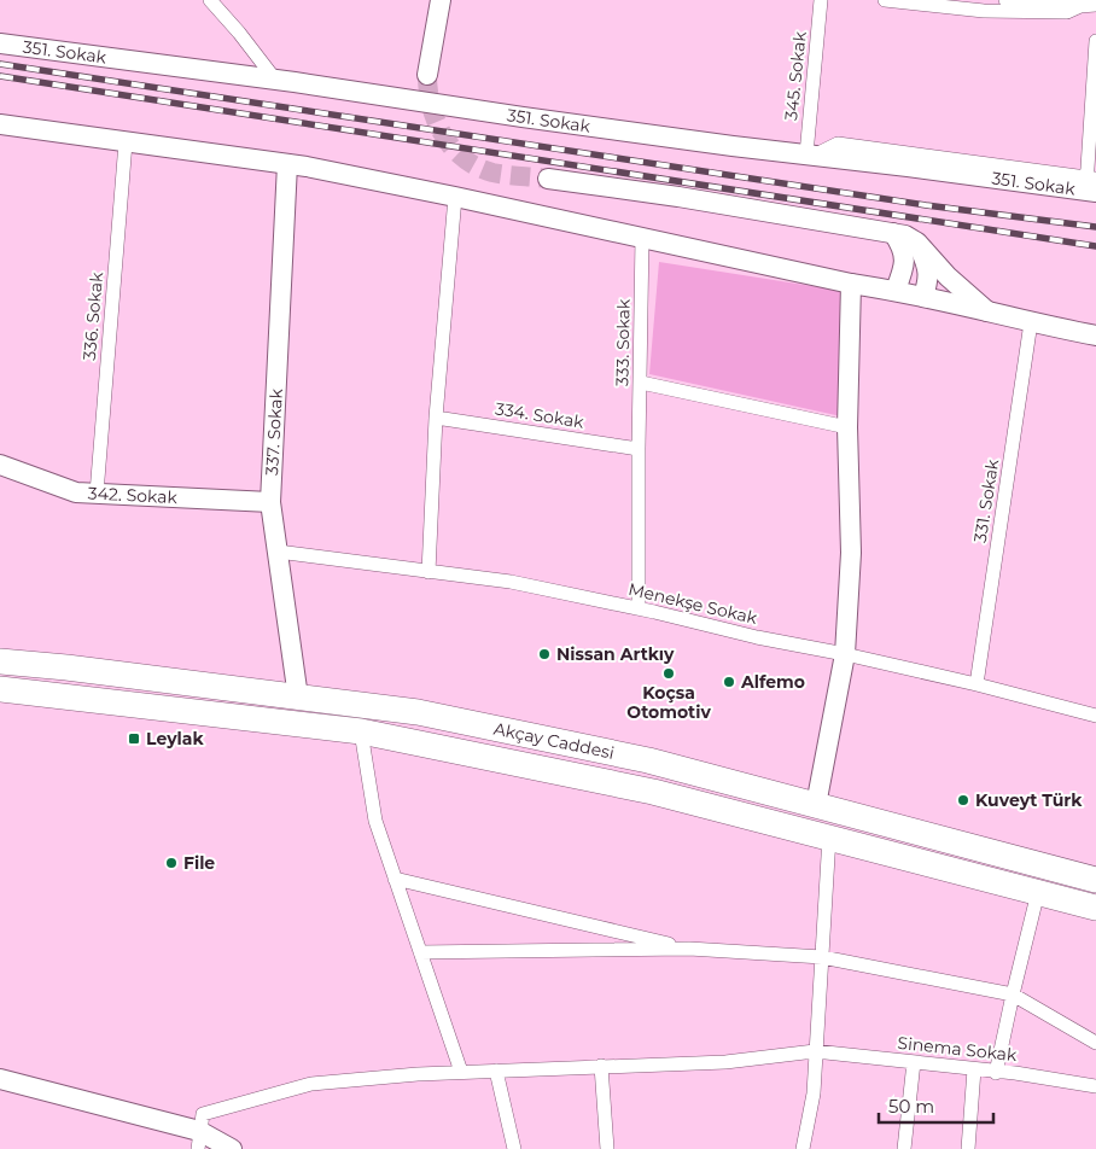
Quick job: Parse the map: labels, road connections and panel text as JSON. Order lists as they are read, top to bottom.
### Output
{
  "streets": {
    "highway": ["Akçay Caddesi"],
    "street": [
      "351. Sokak",
      "345. Sokak",
      "336. Sokak",
      "333. Sokak",
      "334. Sokak",
      "337. Sokak",
      "342. Sokak",
      "331. Sokak",
      "Menekşe Sokak",
      "Sinema Sokak"
    ]
  },
  "crossings": [
    ["351. Sokak", "345. Sokak"],
    ["336. Sokak", "342. Sokak"],
    ["333. Sokak", "334. Sokak"],
    ["333. Sokak", "Menekşe Sokak"],
    ["337. Sokak", "342. Sokak"],
    ["337. Sokak", "Menekşe Sokak"],
    ["337. Sokak", "Akçay Caddesi"],
    ["331. Sokak", "Menekşe Sokak"]
  ],
  "places": {
    "other": [
      "Nissan Artkıy",
      "Koçsa Otomotiv",
      "Alfemo",
      "Kuveyt Türk",
      "File"
    ],
    "transit": ["Leylak"]
  },
  "scale_bar": "50 m"
}
